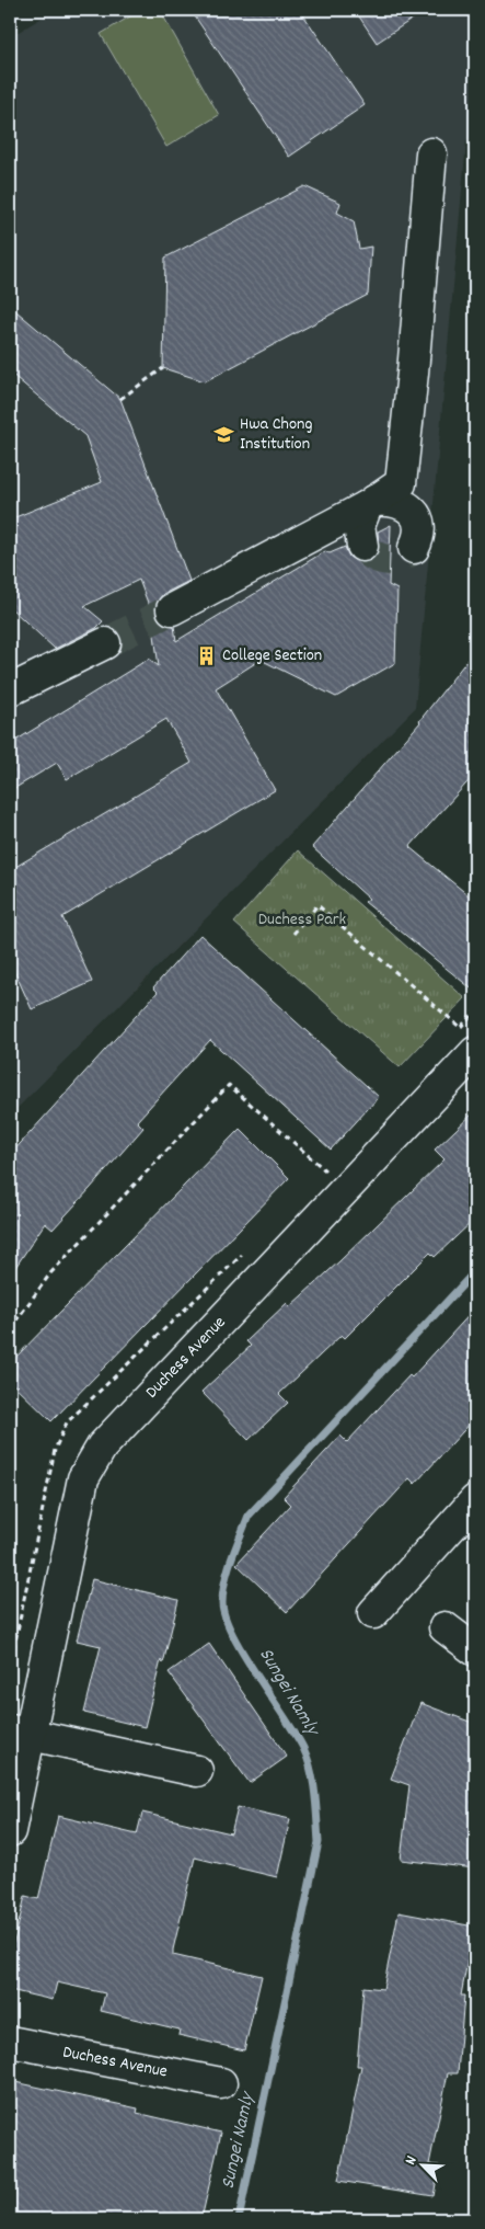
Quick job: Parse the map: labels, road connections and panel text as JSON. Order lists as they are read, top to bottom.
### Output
{
  "streets": {
    "street": ["Duchess Avenue"]
  },
  "water": ["Sungei Namly"],
  "parks": ["Duchess Park"],
  "places": {
    "school or university": ["Hwa Chong Institution"],
    "building": ["College Section"]
  },
  "north": "top left"
}
